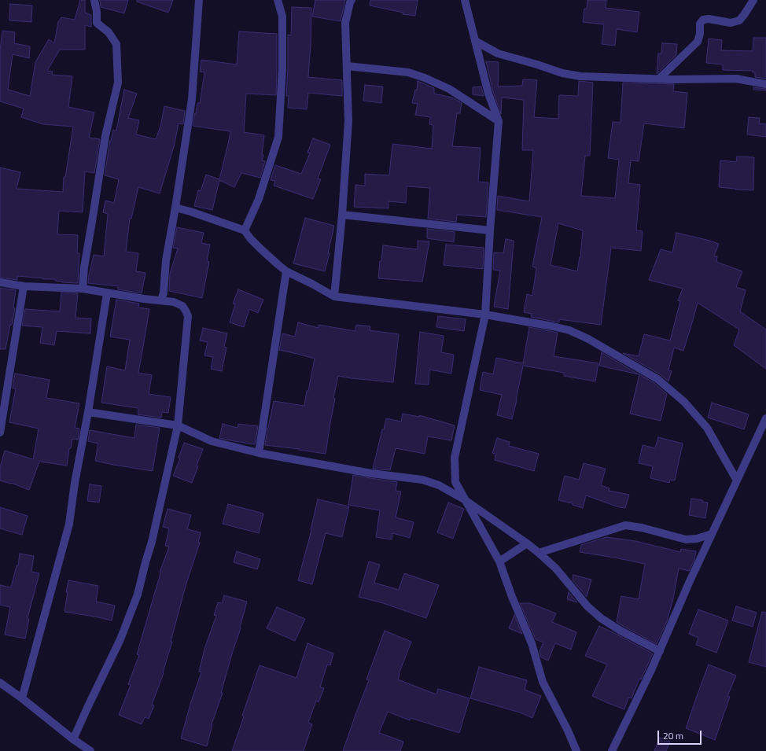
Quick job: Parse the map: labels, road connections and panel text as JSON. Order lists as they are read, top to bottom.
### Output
{
  "scale_bar": "20 m"
}
